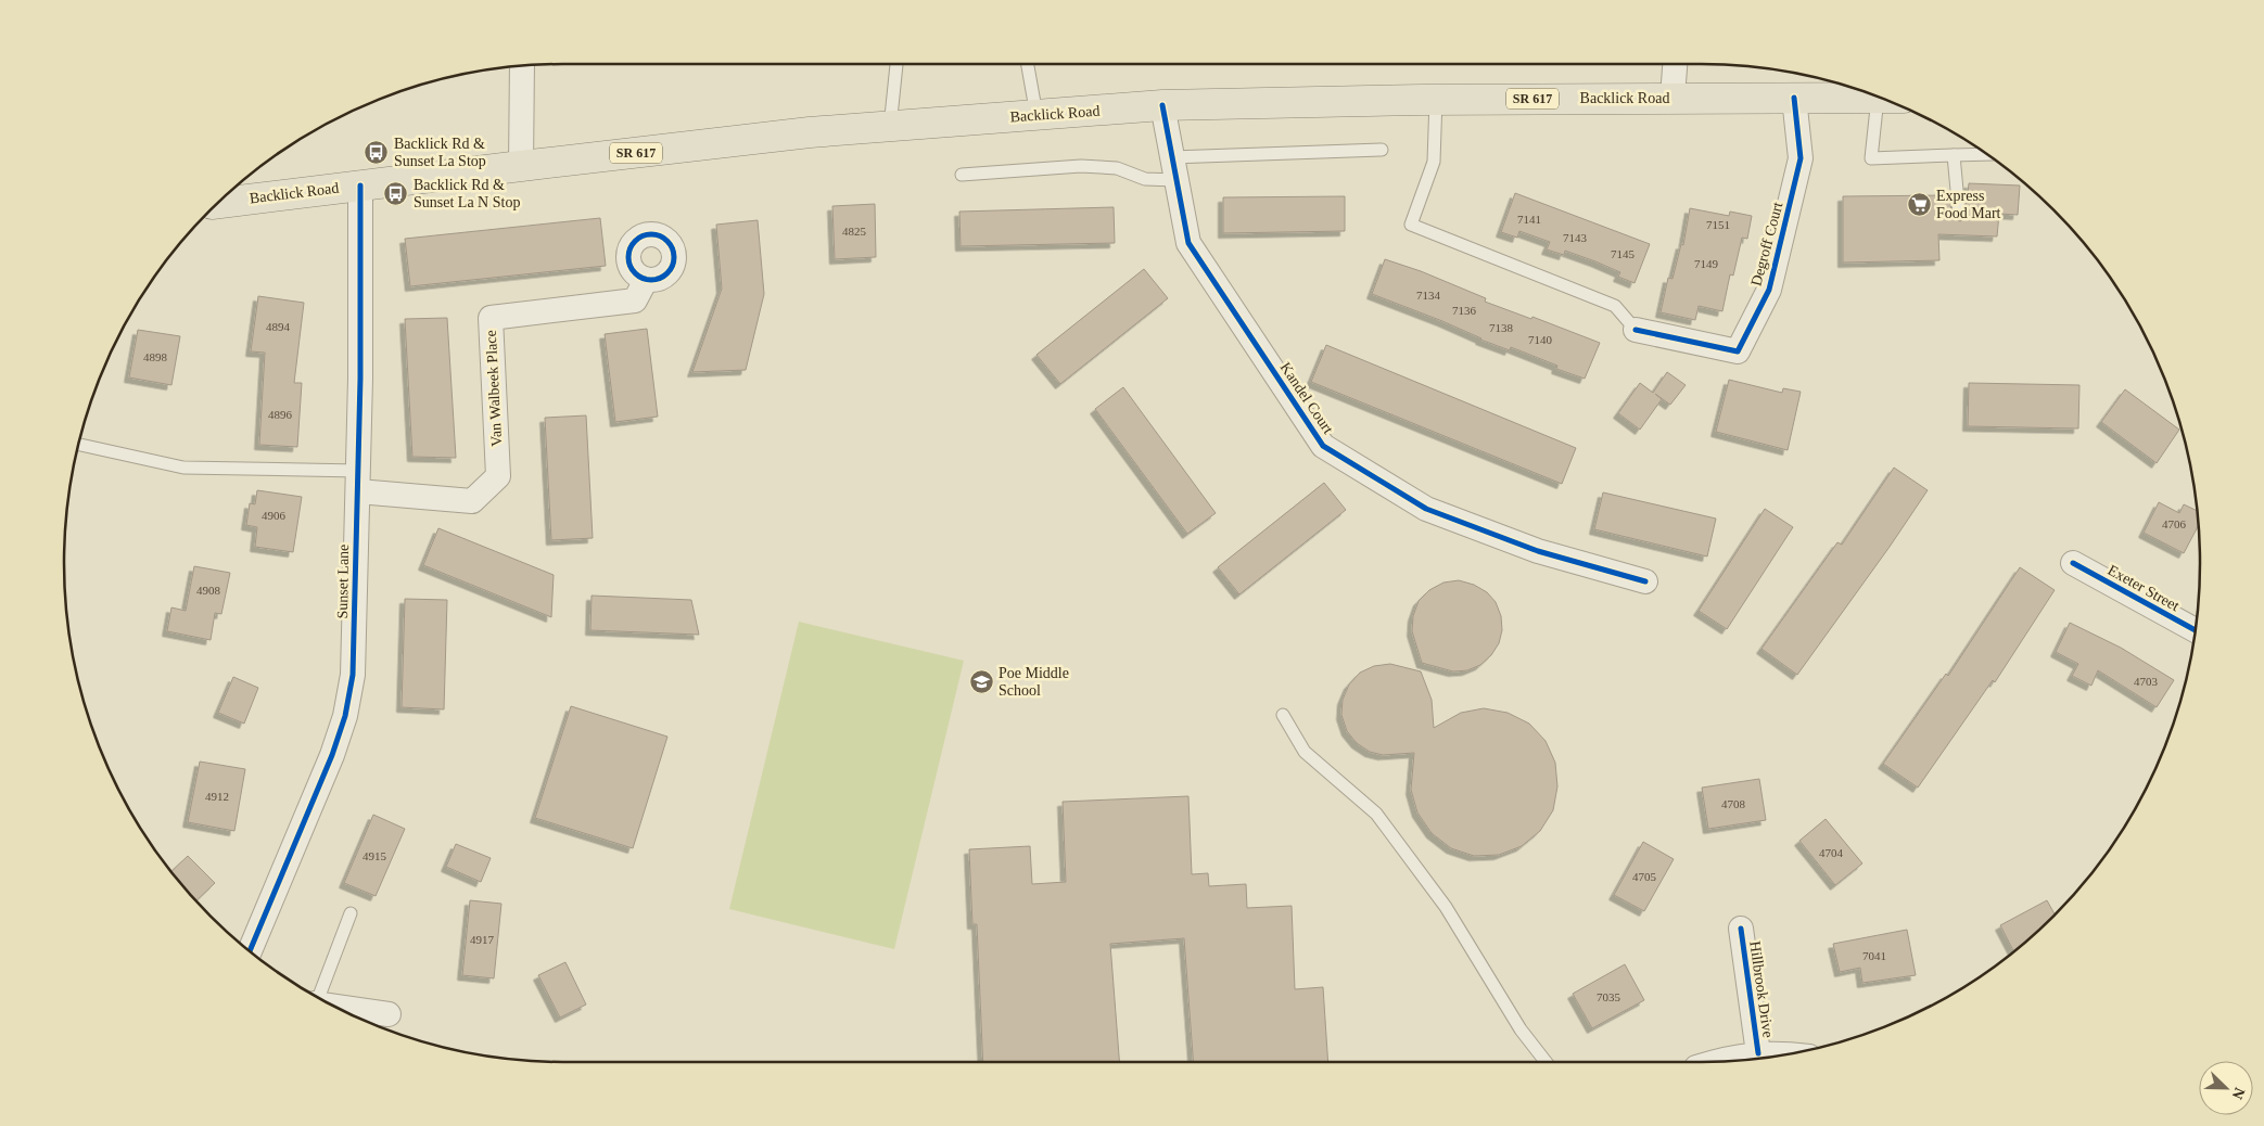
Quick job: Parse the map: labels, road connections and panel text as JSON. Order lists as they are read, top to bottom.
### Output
{
  "streets": {
    "main road": ["Backlick Road", "SR 617"],
    "street": [
      "Degroff Court",
      "Van Walbeek Place",
      "Kandel Court",
      "Sunset Lane",
      "Exeter Street",
      "Hillbrook Drive"
    ]
  },
  "crossings": [
    ["Backlick Road", "Degroff Court"],
    ["Backlick Road", "Kandel Court"],
    ["Backlick Road", "Sunset Lane"],
    ["Van Walbeek Place", "Sunset Lane"]
  ],
  "places": {
    "bus stop": ["Backlick Rd & Sunset La Stop", "Backlick Rd & Sunset La N Stop"],
    "supermarket": ["Express Food Mart"],
    "school or university": ["Poe Middle School"]
  },
  "house_numbers": [
    "7141",
    "7151",
    "4825",
    "7143",
    "7145",
    "7149",
    "7134",
    "7136",
    "4894",
    "7138",
    "7140",
    "4898",
    "4896",
    "4906",
    "4706",
    "4908",
    "4703",
    "4912",
    "4708",
    "4704",
    "4915",
    "4705",
    "4917",
    "7041",
    "7035"
  ],
  "north": "bottom right"
}
